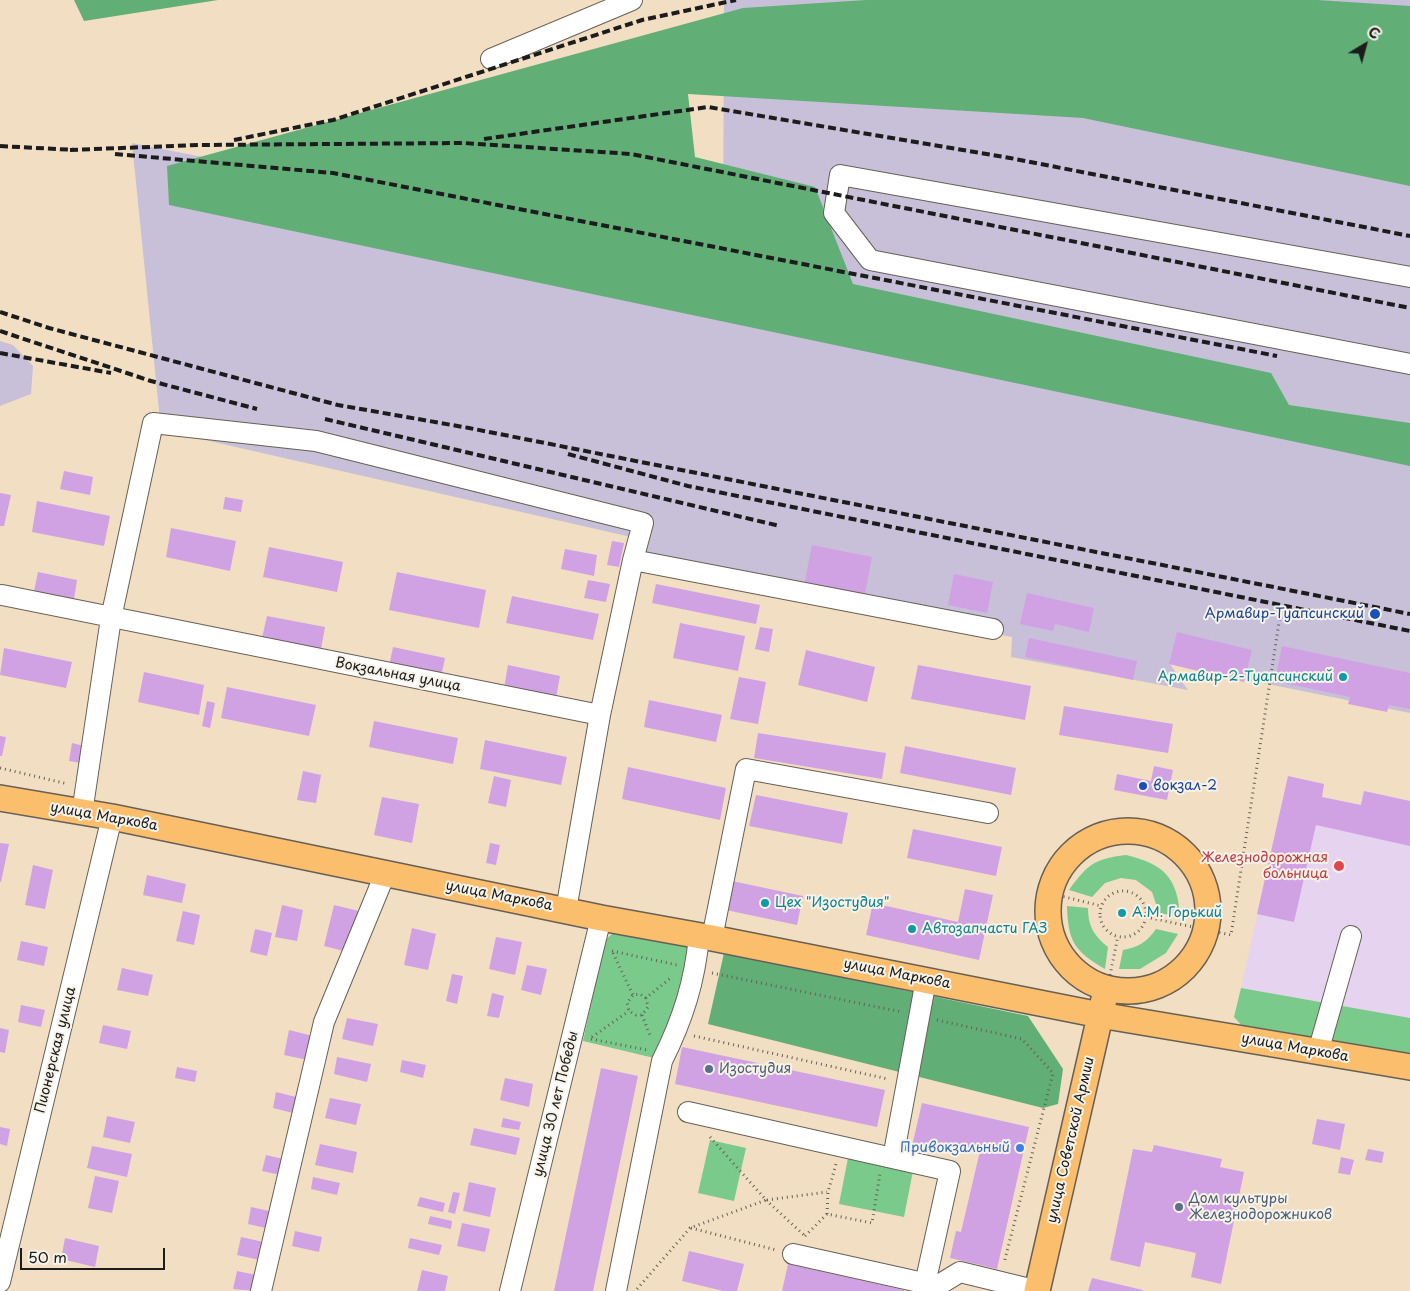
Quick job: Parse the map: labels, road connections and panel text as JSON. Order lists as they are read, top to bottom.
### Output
{
  "streets": {
    "main road": ["улица Маркова", "улица Советской Армии"],
    "street": ["Вокзальная улица", "Пионерская улица", "улица 30 лет Победы"]
  },
  "crossings": [
    ["улица Маркова", "Пионерская улица"],
    ["улица Маркова", "улица 30 лет Победы"],
    ["улица Маркова", "улица Советской Армии"]
  ],
  "places": [
    "Армавир-Туапсинский",
    "Армавир-2-Туапсинский",
    "вокзал-2",
    "Железнодорожная больница",
    "Цех \"Изостудия\"",
    "А.М. Горький",
    "Автозапчасти ГАЗ",
    "Изостудия",
    "Привокзальный",
    "Дом культуры Железнодорожников"
  ],
  "scale_bar": "50 m",
  "north": "top right"
}
